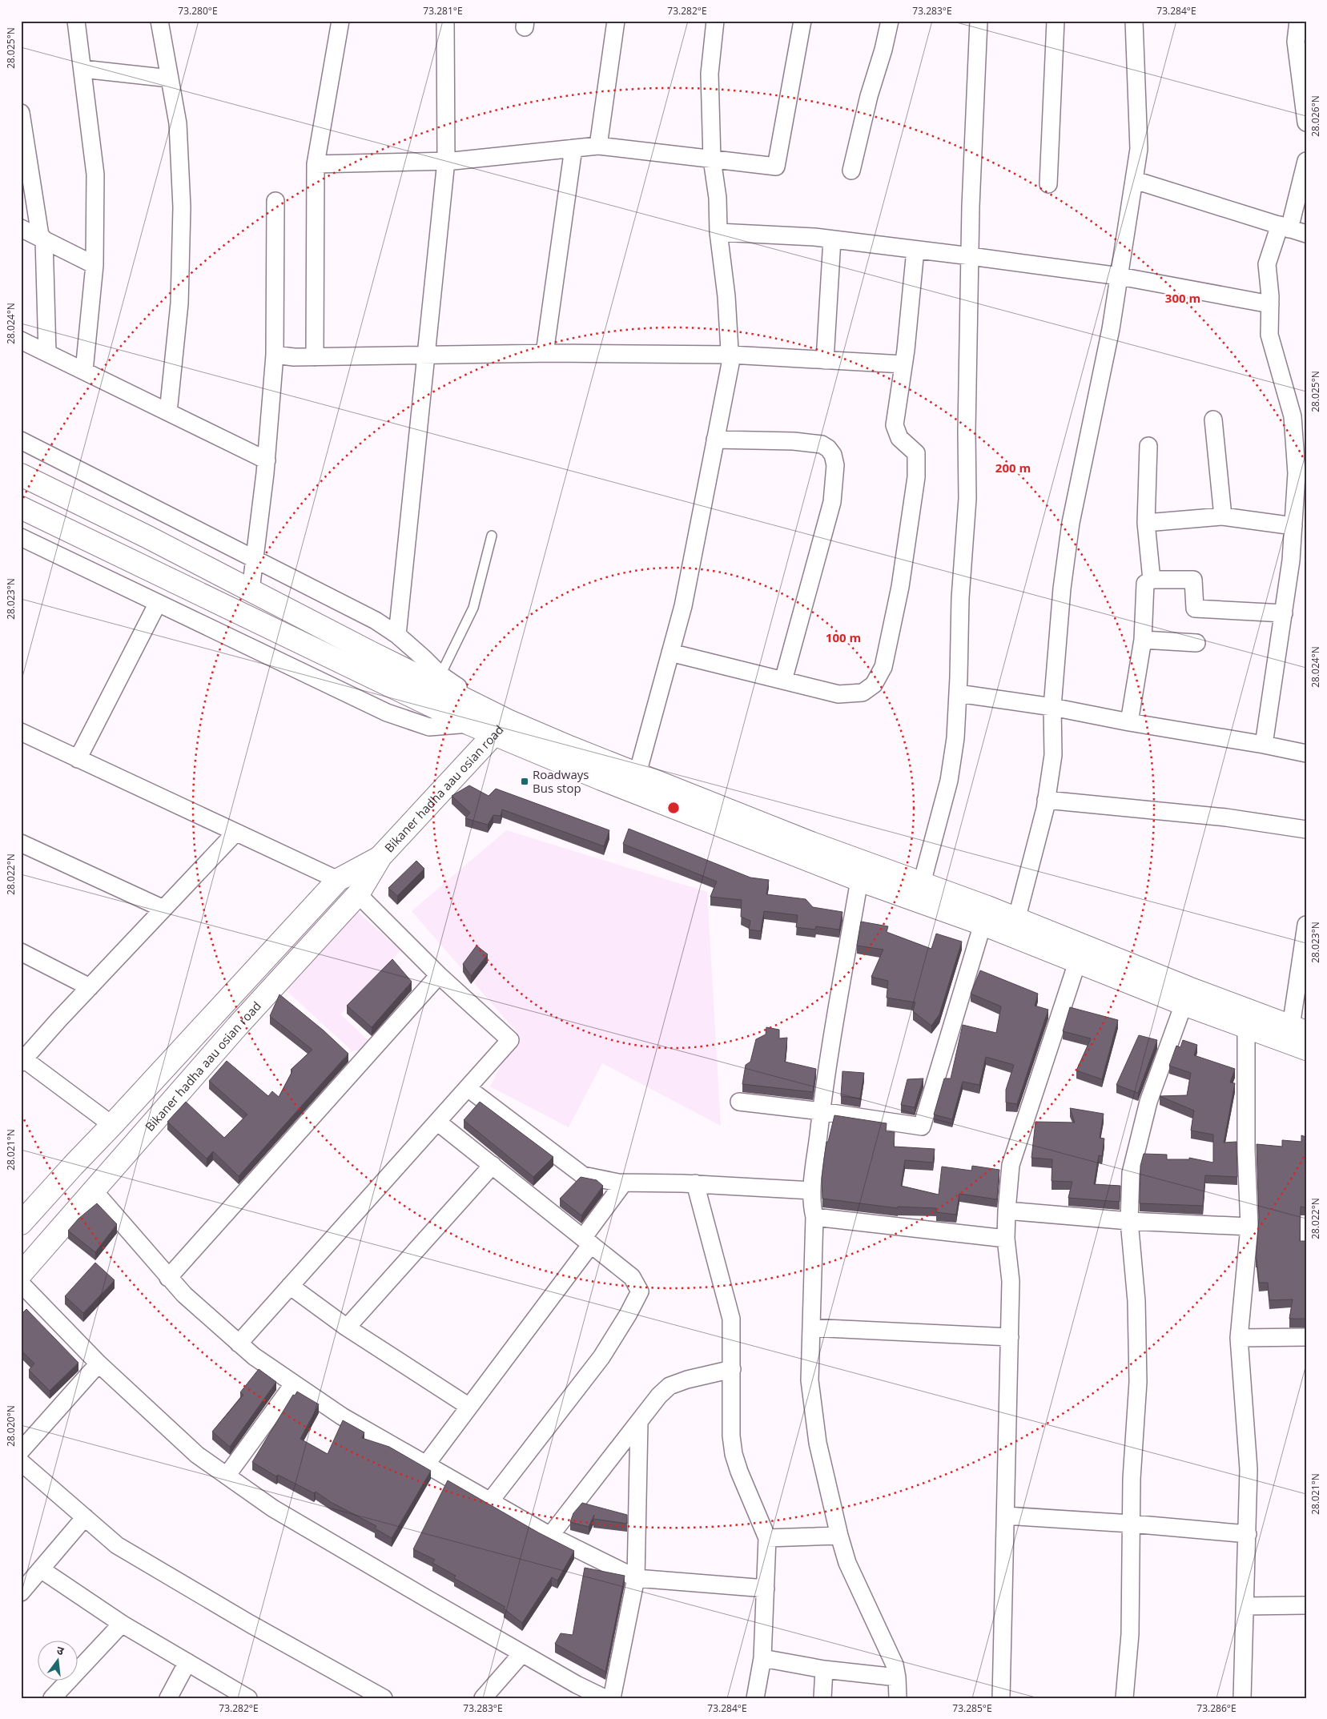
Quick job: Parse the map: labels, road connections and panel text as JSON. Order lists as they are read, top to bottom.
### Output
{
  "streets": {
    "main road": ["Bikaner hadha aau osian road"]
  },
  "places": {
    "transit": ["Roadways Bus stop"]
  },
  "north": "top",
  "coordinates": [
    "73.280°E",
    "73.281°E",
    "73.282°E",
    "73.283°E",
    "73.284°E",
    "28.025°N",
    "28.026°N",
    "28.024°N",
    "28.023°N",
    "28.022°N",
    "28.021°N",
    "28.020°N",
    "73.285°E",
    "73.286°E"
  ],
  "rings": ["300 m", "200 m", "100 m"]
}
